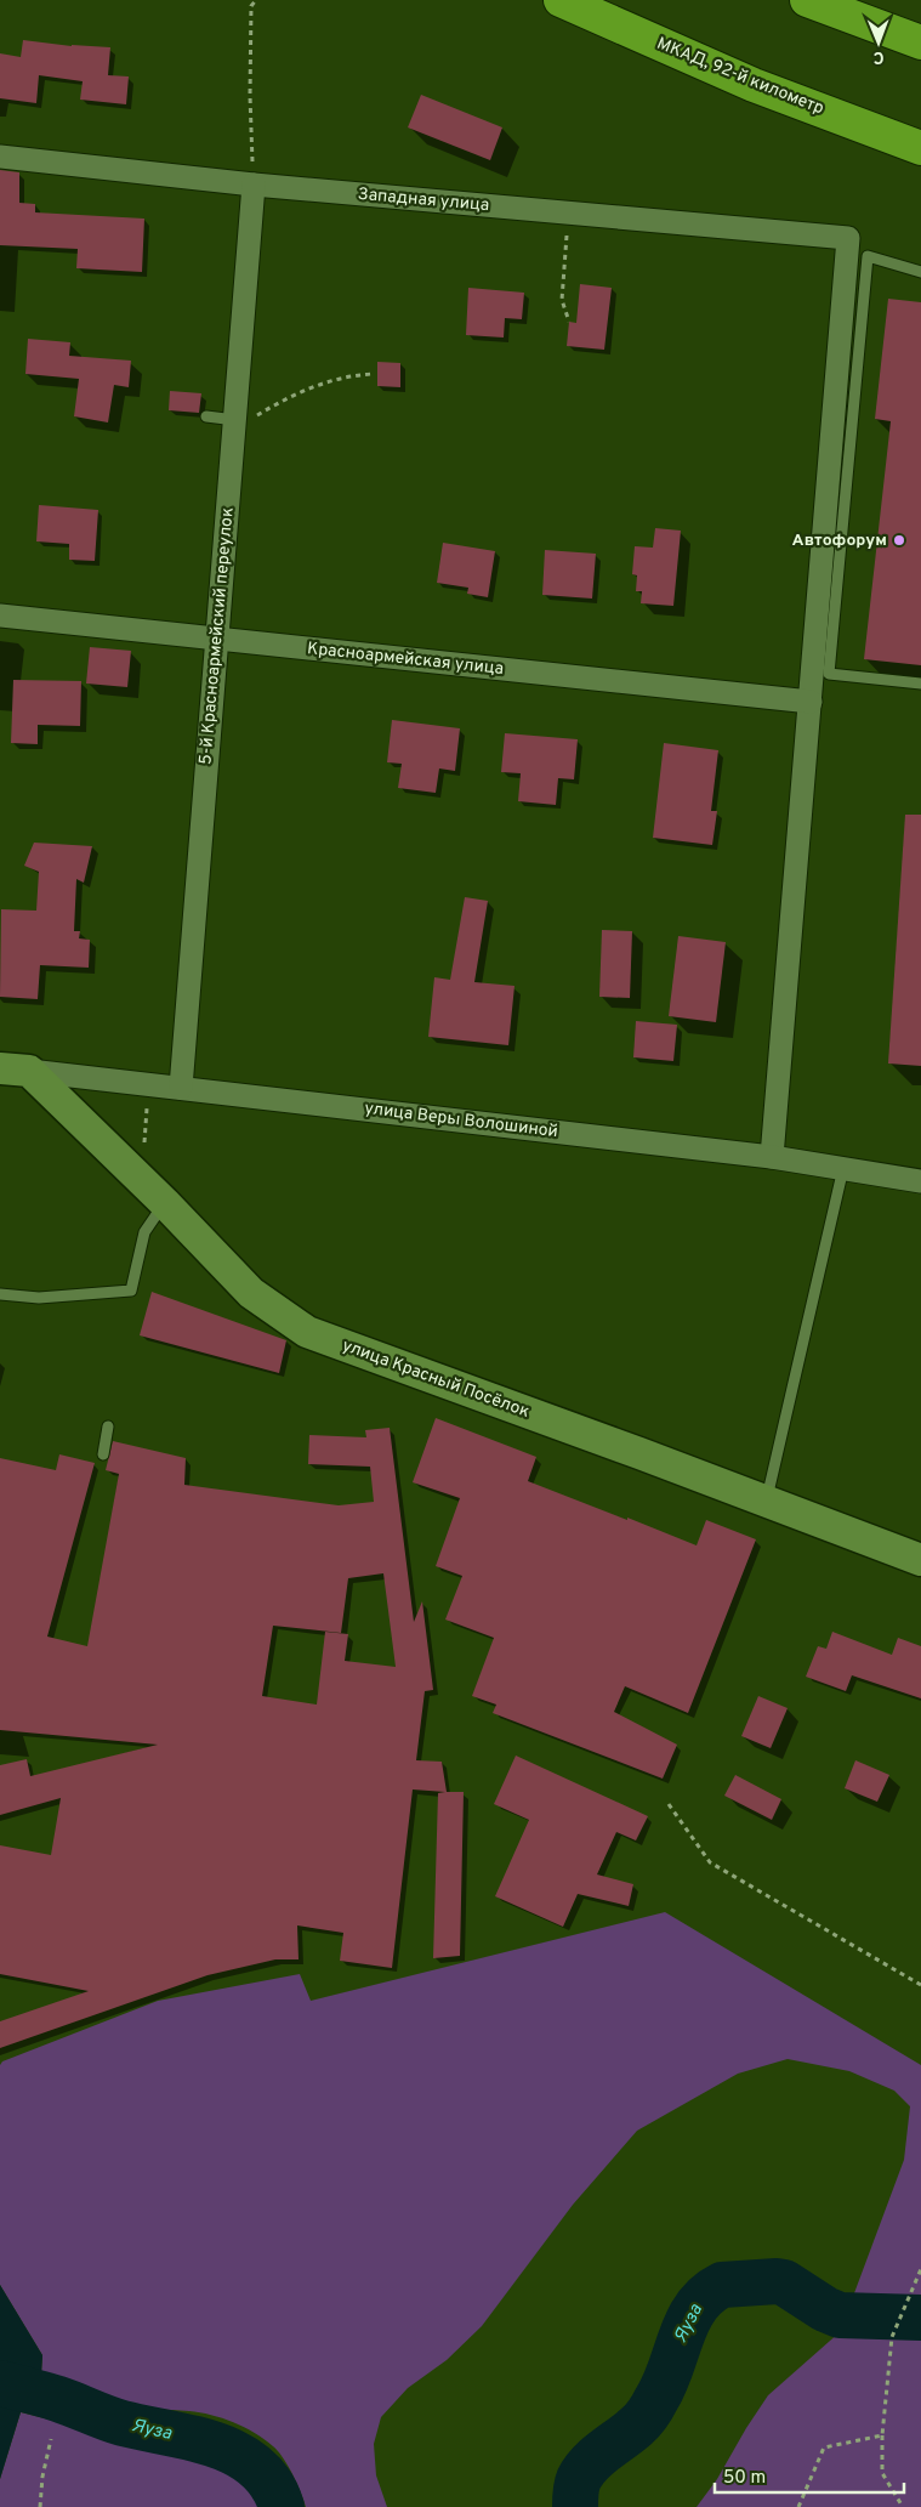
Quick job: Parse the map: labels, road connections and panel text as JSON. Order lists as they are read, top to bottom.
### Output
{
  "streets": {
    "highway": ["МКАД, 92-й километр"],
    "street": [
      "Западная улица",
      "5-й Красноармейский переулок",
      "Красноармейская улица",
      "улица Веры Волошиной",
      "улица Красный Посёлок"
    ]
  },
  "crossings": [
    ["Западная улица", "5-й Красноармейский переулок"],
    ["Западная улица", "Красноармейская улица"],
    ["5-й Красноармейский переулок", "Красноармейская улица"],
    ["5-й Красноармейский переулок", "улица Веры Волошиной"],
    ["улица Веры Волошиной", "улица Красный Посёлок"]
  ],
  "water": ["Яуза"],
  "places": ["Автофорум"],
  "scale_bar": "50 m",
  "north": "bottom"
}
